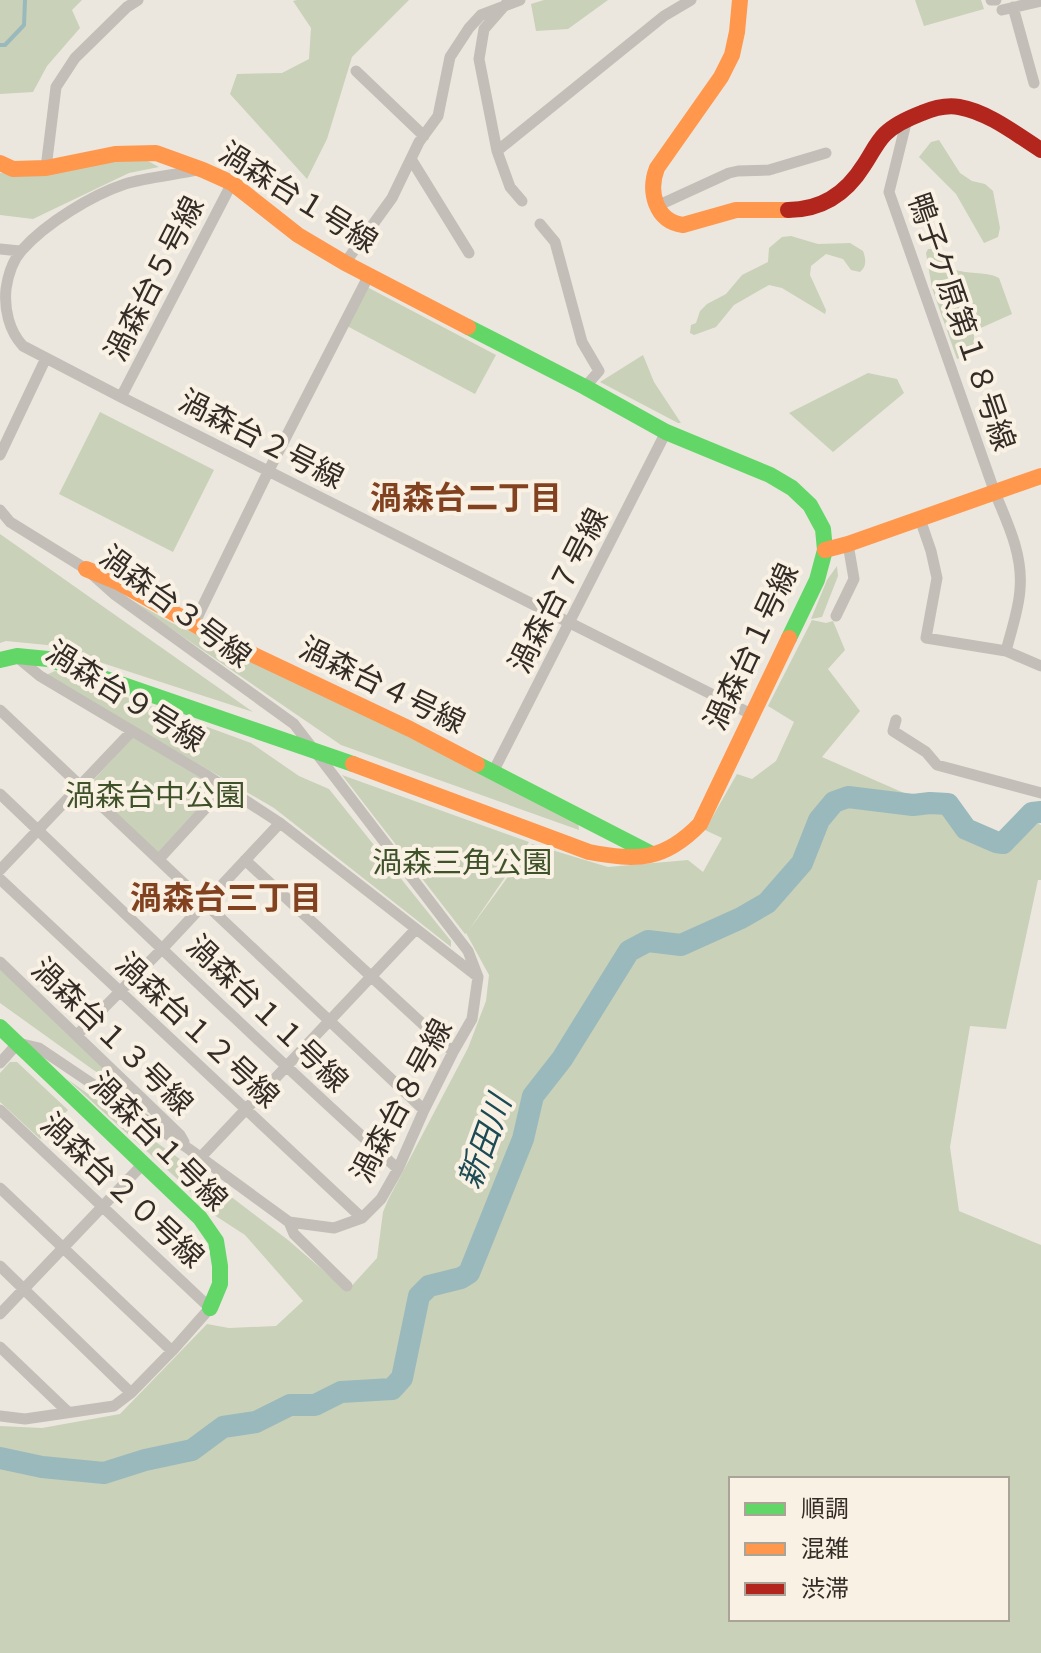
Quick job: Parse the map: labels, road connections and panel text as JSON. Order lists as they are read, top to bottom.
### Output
{
  "streets": {
    "street": [
      "渦森台１号線",
      "渦森台５号線",
      "鴨子ケ原第１８号線",
      "渦森台２号線",
      "渦森台７号線",
      "渦森台３号線",
      "渦森台４号線",
      "渦森台９号線",
      "渦森台１１号線",
      "渦森台１２号線",
      "渦森台１３号線",
      "渦森台８号線",
      "渦森台２０号線"
    ]
  },
  "crossings": [
    ["渦森台１号線", "渦森台５号線"],
    ["渦森台１号線", "渦森台２号線"],
    ["渦森台１号線", "渦森台７号線"],
    ["渦森台１号線", "渦森台３号線"],
    ["渦森台１号線", "渦森台４号線"],
    ["渦森台１号線", "渦森台９号線"],
    ["渦森台１号線", "渦森台８号線"],
    ["渦森台１号線", "渦森台２０号線"],
    ["渦森台５号線", "渦森台２号線"],
    ["渦森台２号線", "渦森台７号線"],
    ["渦森台７号線", "渦森台４号線"],
    ["渦森台３号線", "渦森台４号線"],
    ["渦森台９号線", "渦森台８号線"],
    ["渦森台１１号線", "渦森台８号線"],
    ["渦森台１２号線", "渦森台８号線"],
    ["渦森台１３号線", "渦森台８号線"]
  ],
  "districts": ["渦森台二丁目", "渦森台三丁目"],
  "water": ["新田川"],
  "parks": ["渦森台中公園", "渦森三角公園"],
  "legend": ["順調", "混雑", "渋滞"]
}
